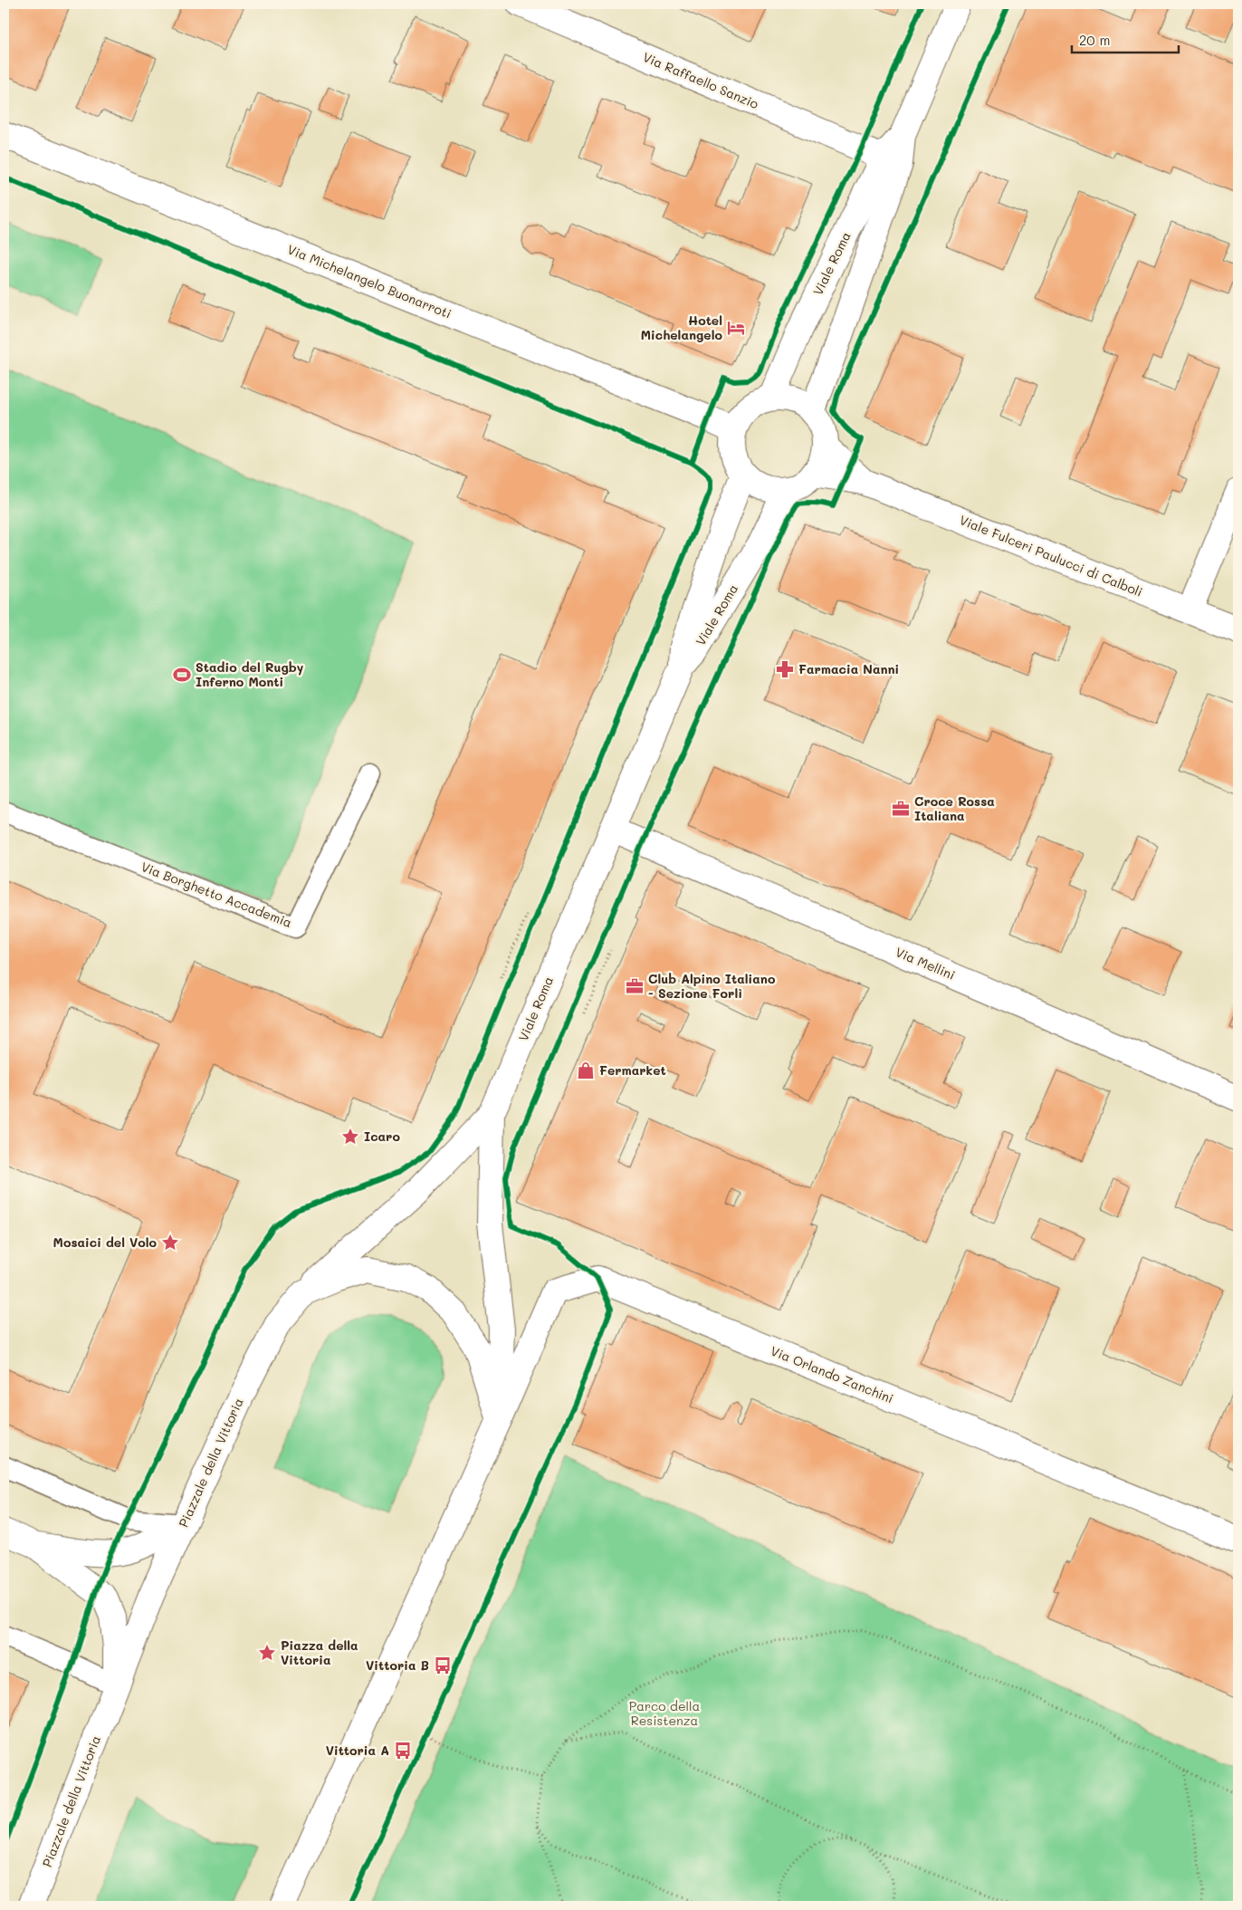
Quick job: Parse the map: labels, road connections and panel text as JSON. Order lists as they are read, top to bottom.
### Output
{
  "streets": {
    "main road": [
      "Via Raffaello Sanzio",
      "Viale Roma",
      "Via Michelangelo Buonarroti",
      "Viale Fulceri Paulucci di Calboli",
      "Via Mellini",
      "Via Orlando Zanchini",
      "Piazzale della Vittoria"
    ],
    "lane": ["Via Borghetto Accademia"]
  },
  "crossings": [
    ["Via Raffaello Sanzio", "Viale Roma"],
    ["Viale Roma", "Via Michelangelo Buonarroti"],
    ["Viale Roma", "Viale Fulceri Paulucci di Calboli"],
    ["Viale Roma", "Via Mellini"],
    ["Viale Roma", "Piazzale della Vittoria"],
    ["Via Michelangelo Buonarroti", "Viale Fulceri Paulucci di Calboli"],
    ["Via Orlando Zanchini", "Piazzale della Vittoria"]
  ],
  "parks": ["Parco della Resistenza"],
  "places": {
    "hotel": ["Hotel Michelangelo"],
    "pharmacy": ["Farmacia Nanni"],
    "sports": ["Stadio del Rugby Inferno Monti"],
    "office": ["Croce Rossa Italiana", "Club Alpino Italiano - Sezione Forlì"],
    "shop": ["Fermarket"],
    "place": ["Icaro", "Mosaici del Volo", "Piazza della Vittoria"],
    "bus stop": ["Vittoria B", "Vittoria A"]
  },
  "scale_bar": "20 m"
}
